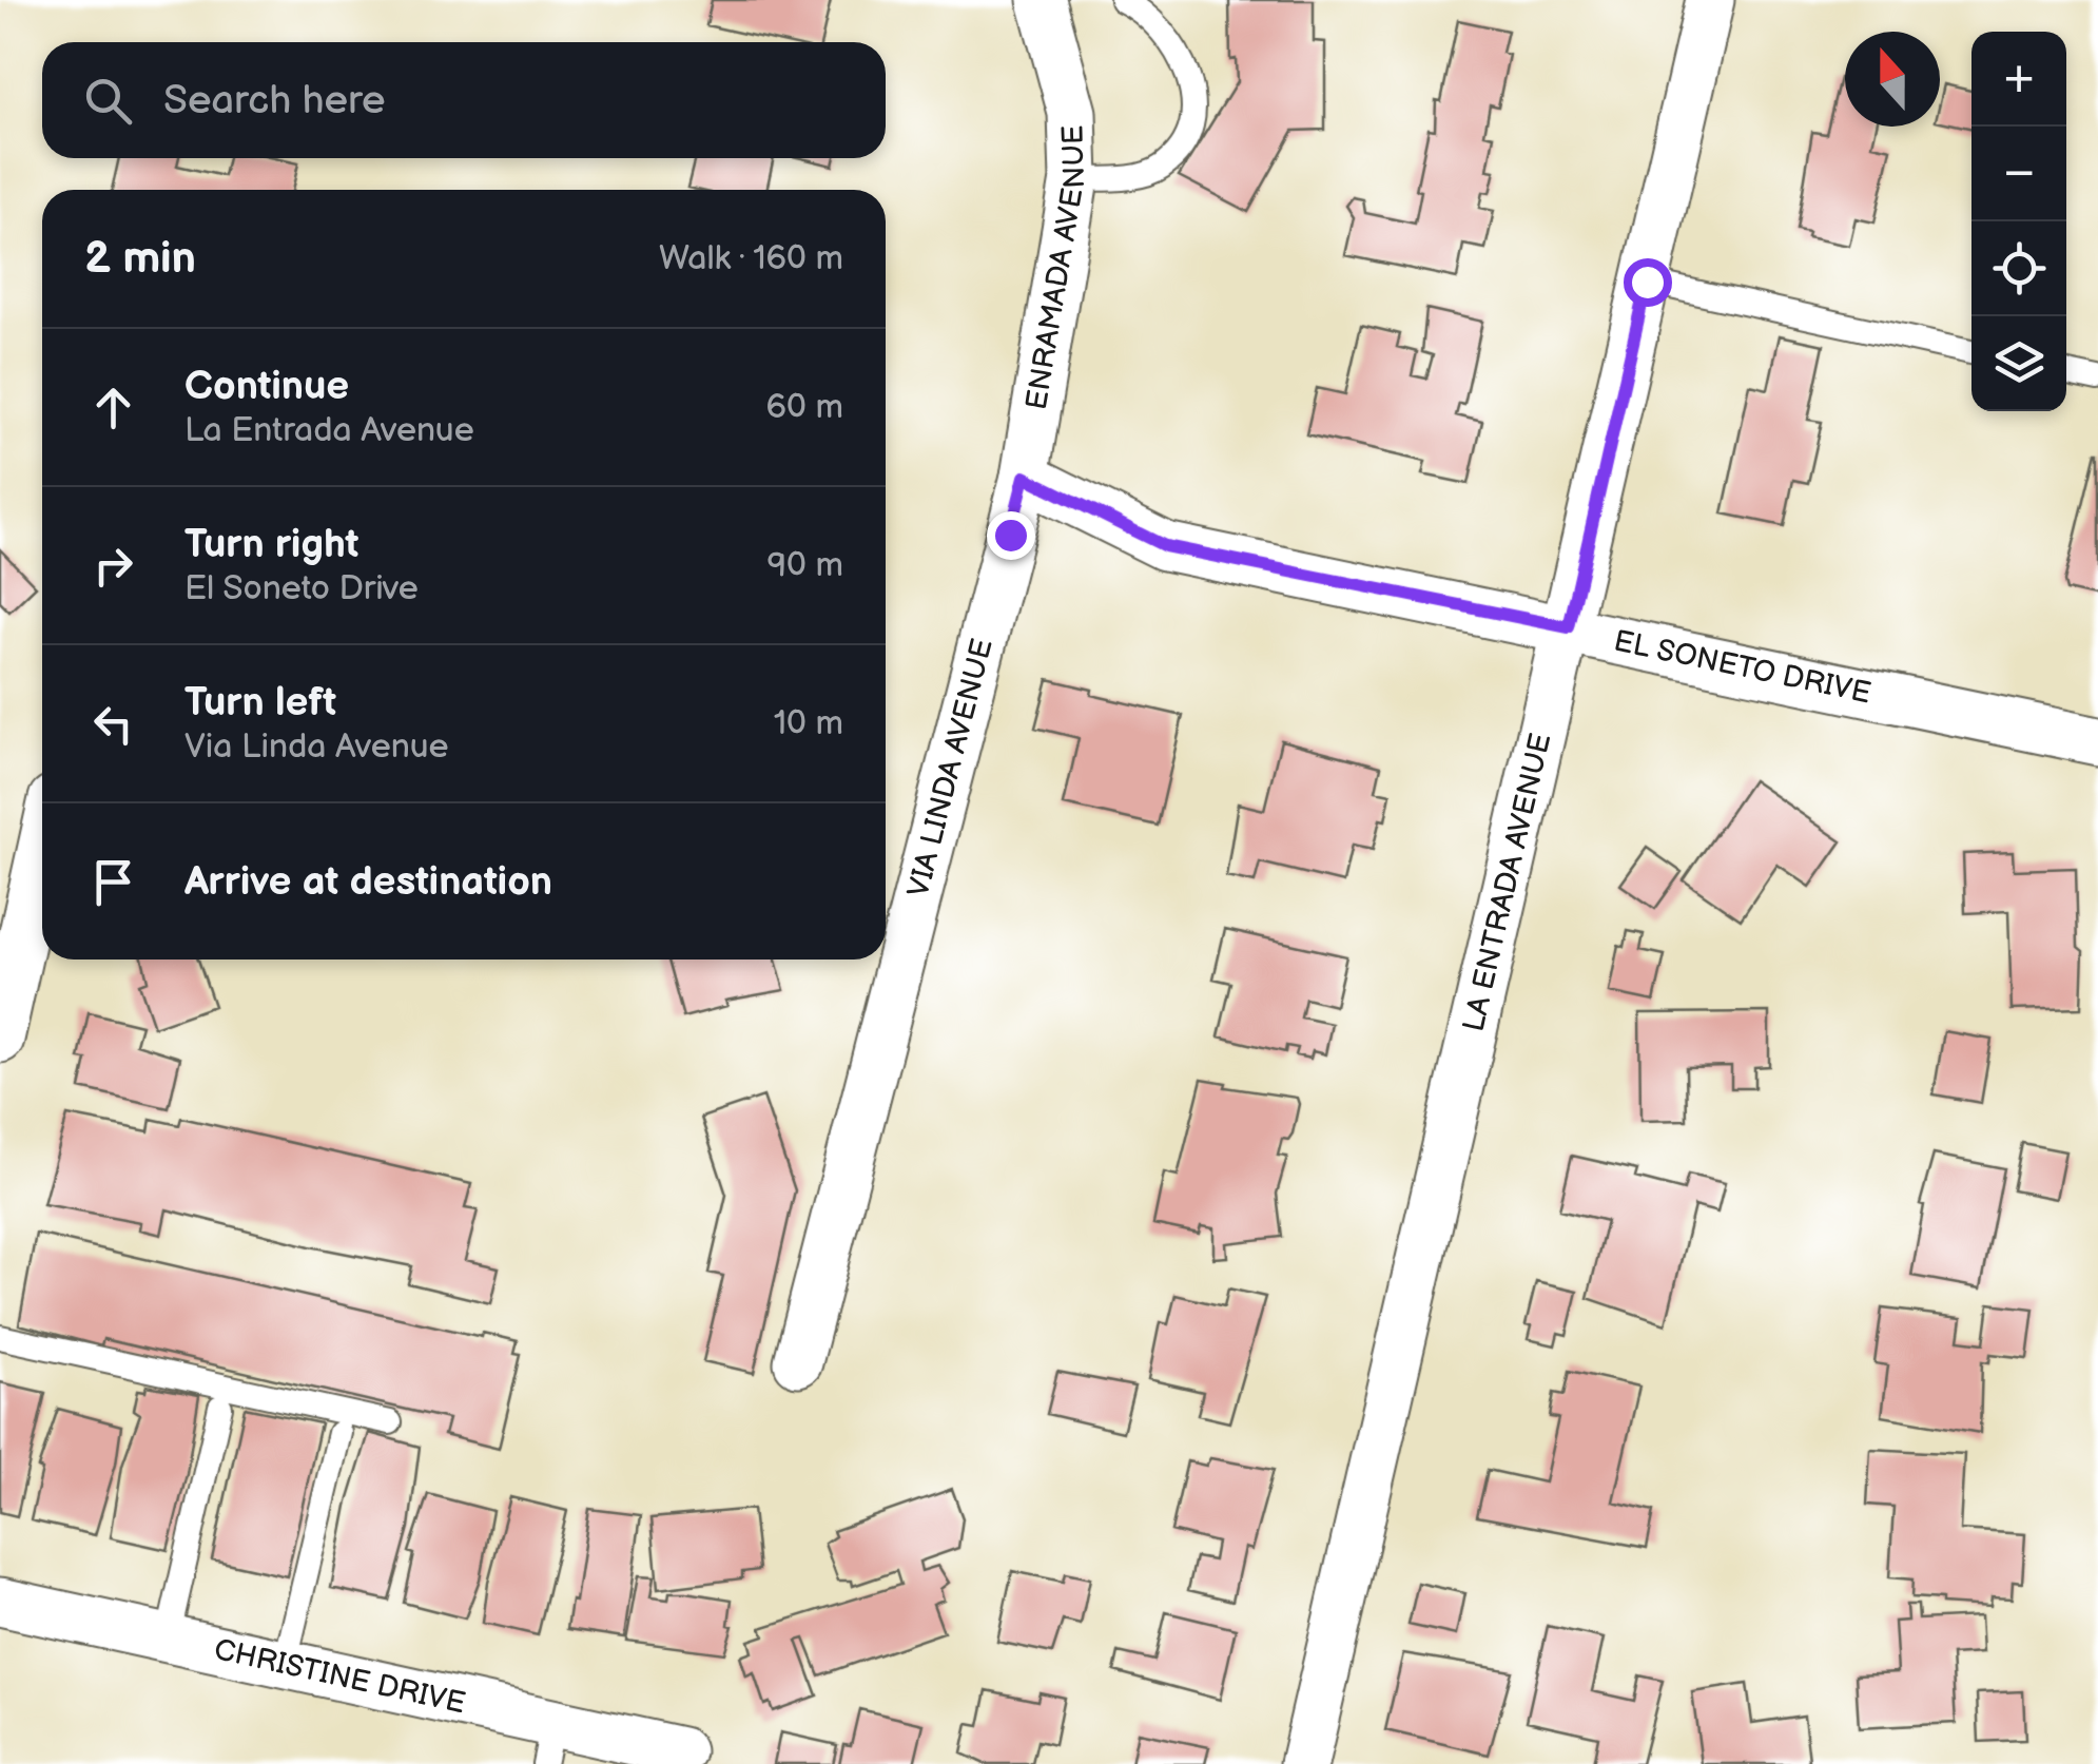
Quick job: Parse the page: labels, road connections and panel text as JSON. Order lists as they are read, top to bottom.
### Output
{
  "streets": {
    "street": [
      "ENRAMADA AVENUE",
      "EL SONETO DRIVE",
      "VIA LINDA AVENUE",
      "LA ENTRADA AVENUE",
      "CHRISTINE DRIVE"
    ]
  },
  "crossings": [
    ["ENRAMADA AVENUE", "EL SONETO DRIVE"],
    ["ENRAMADA AVENUE", "VIA LINDA AVENUE"],
    ["EL SONETO DRIVE", "VIA LINDA AVENUE"],
    ["EL SONETO DRIVE", "LA ENTRADA AVENUE"]
  ],
  "north": "top",
  "page": {
    "map_buttons": ["+", "−"],
    "search": "Search here",
    "heading": ["2 min", "Walk · 160 m"],
    "list": [
      ["Continue", "La Entrada Avenue", "60 m"],
      ["Turn right", "El Soneto Drive", "90 m"],
      ["Turn left", "Via Linda Avenue", "10 m"],
      "Arrive at destination"
    ]
  }
}
